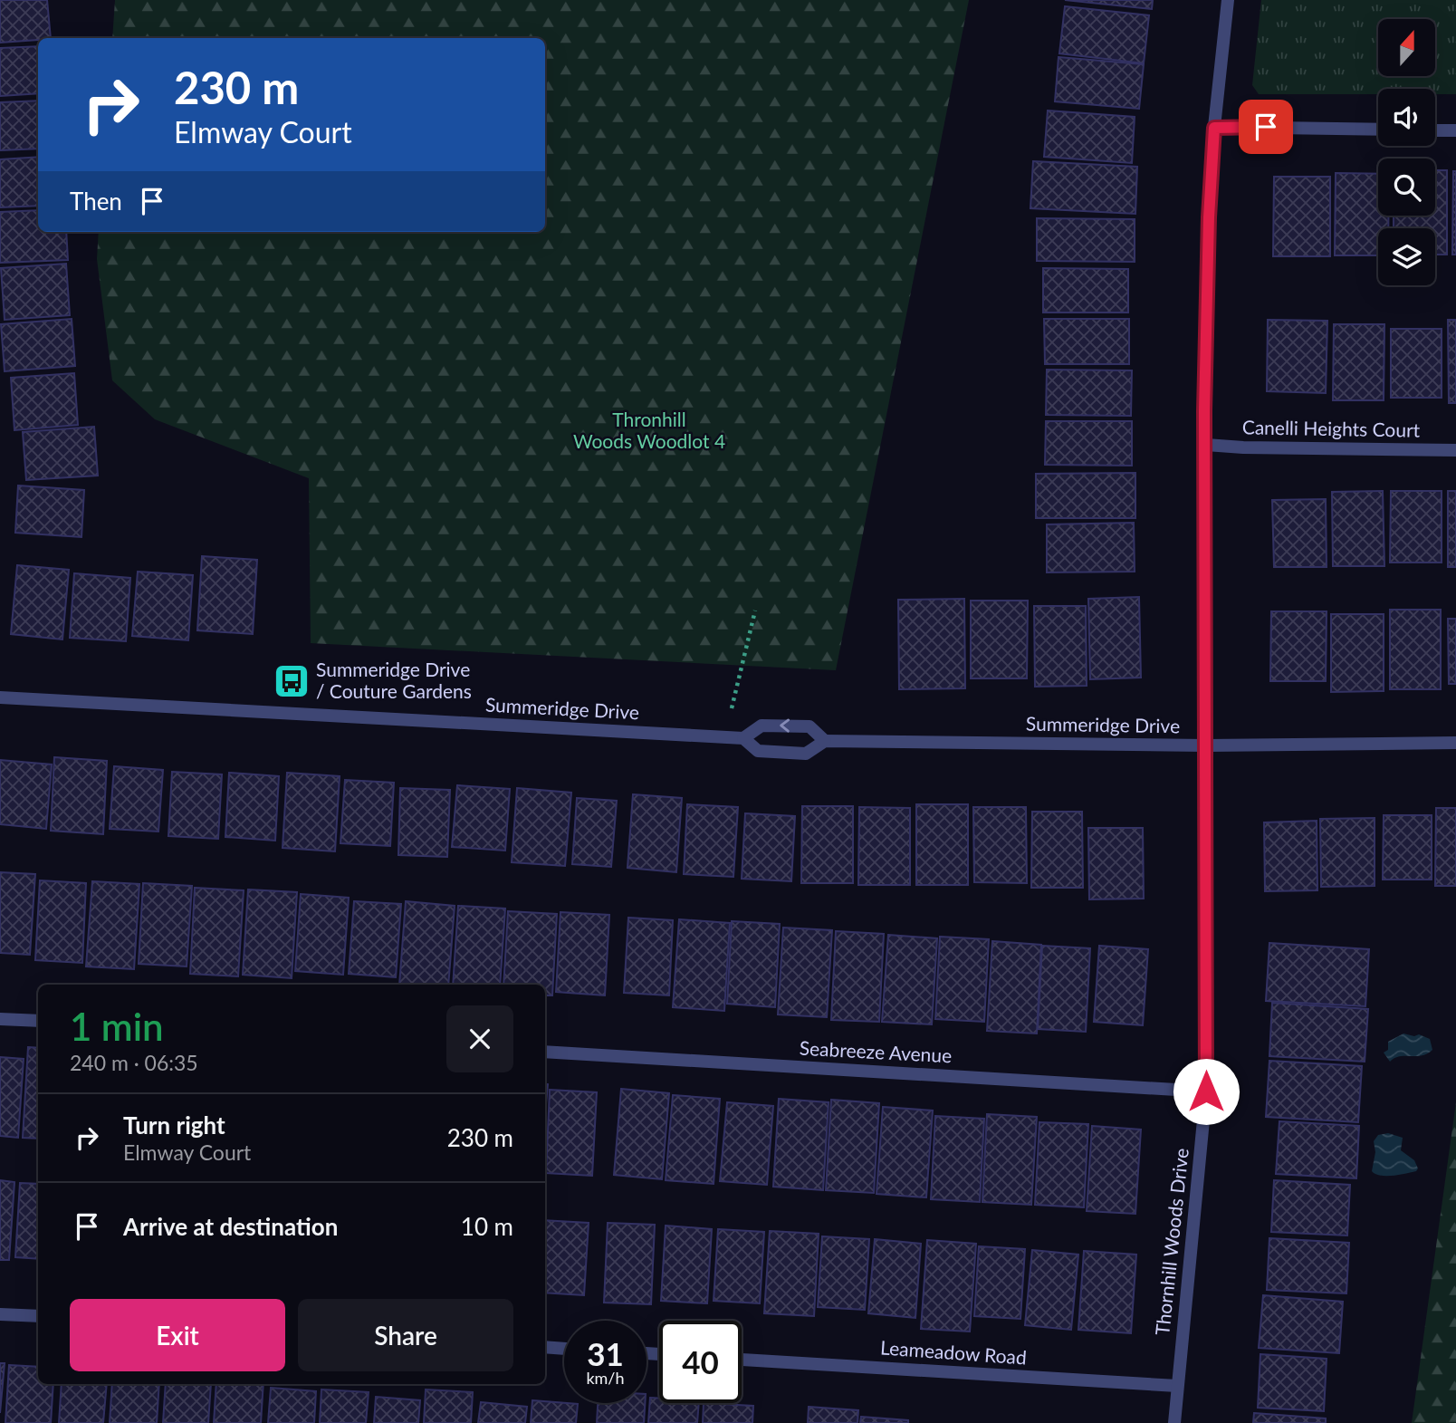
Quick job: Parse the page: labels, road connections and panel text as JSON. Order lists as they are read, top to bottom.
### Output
{
  "streets": {
    "street": [
      "Canelli Heights Court",
      "Summeridge Drive",
      "Seabreeze Avenue",
      "Thornhill Woods Drive",
      "Leameadow Road"
    ]
  },
  "crossings": [
    ["Canelli Heights Court", "Thornhill Woods Drive"],
    ["Summeridge Drive", "Thornhill Woods Drive"],
    ["Seabreeze Avenue", "Thornhill Woods Drive"],
    ["Thornhill Woods Drive", "Leameadow Road"]
  ],
  "parks": ["Thronhill Woods Woodlot 4"],
  "places": {
    "bus stop": ["Summeridge Drive / Couture Gardens"]
  },
  "north": "top",
  "page": {
    "turn": ["230 m", "Elmway Court"],
    "then": "Then",
    "heading": ["1 min", "240 m · 06:35"],
    "list": [
      {
        "name": "Turn right",
        "note": "Elmway Court",
        "value": "230 m"
      },
      {
        "name": "Arrive at destination",
        "value": "10 m"
      }
    ],
    "buttons": ["Exit", "Share"],
    "speed": "31 km/h",
    "limit": "40"
  }
}
